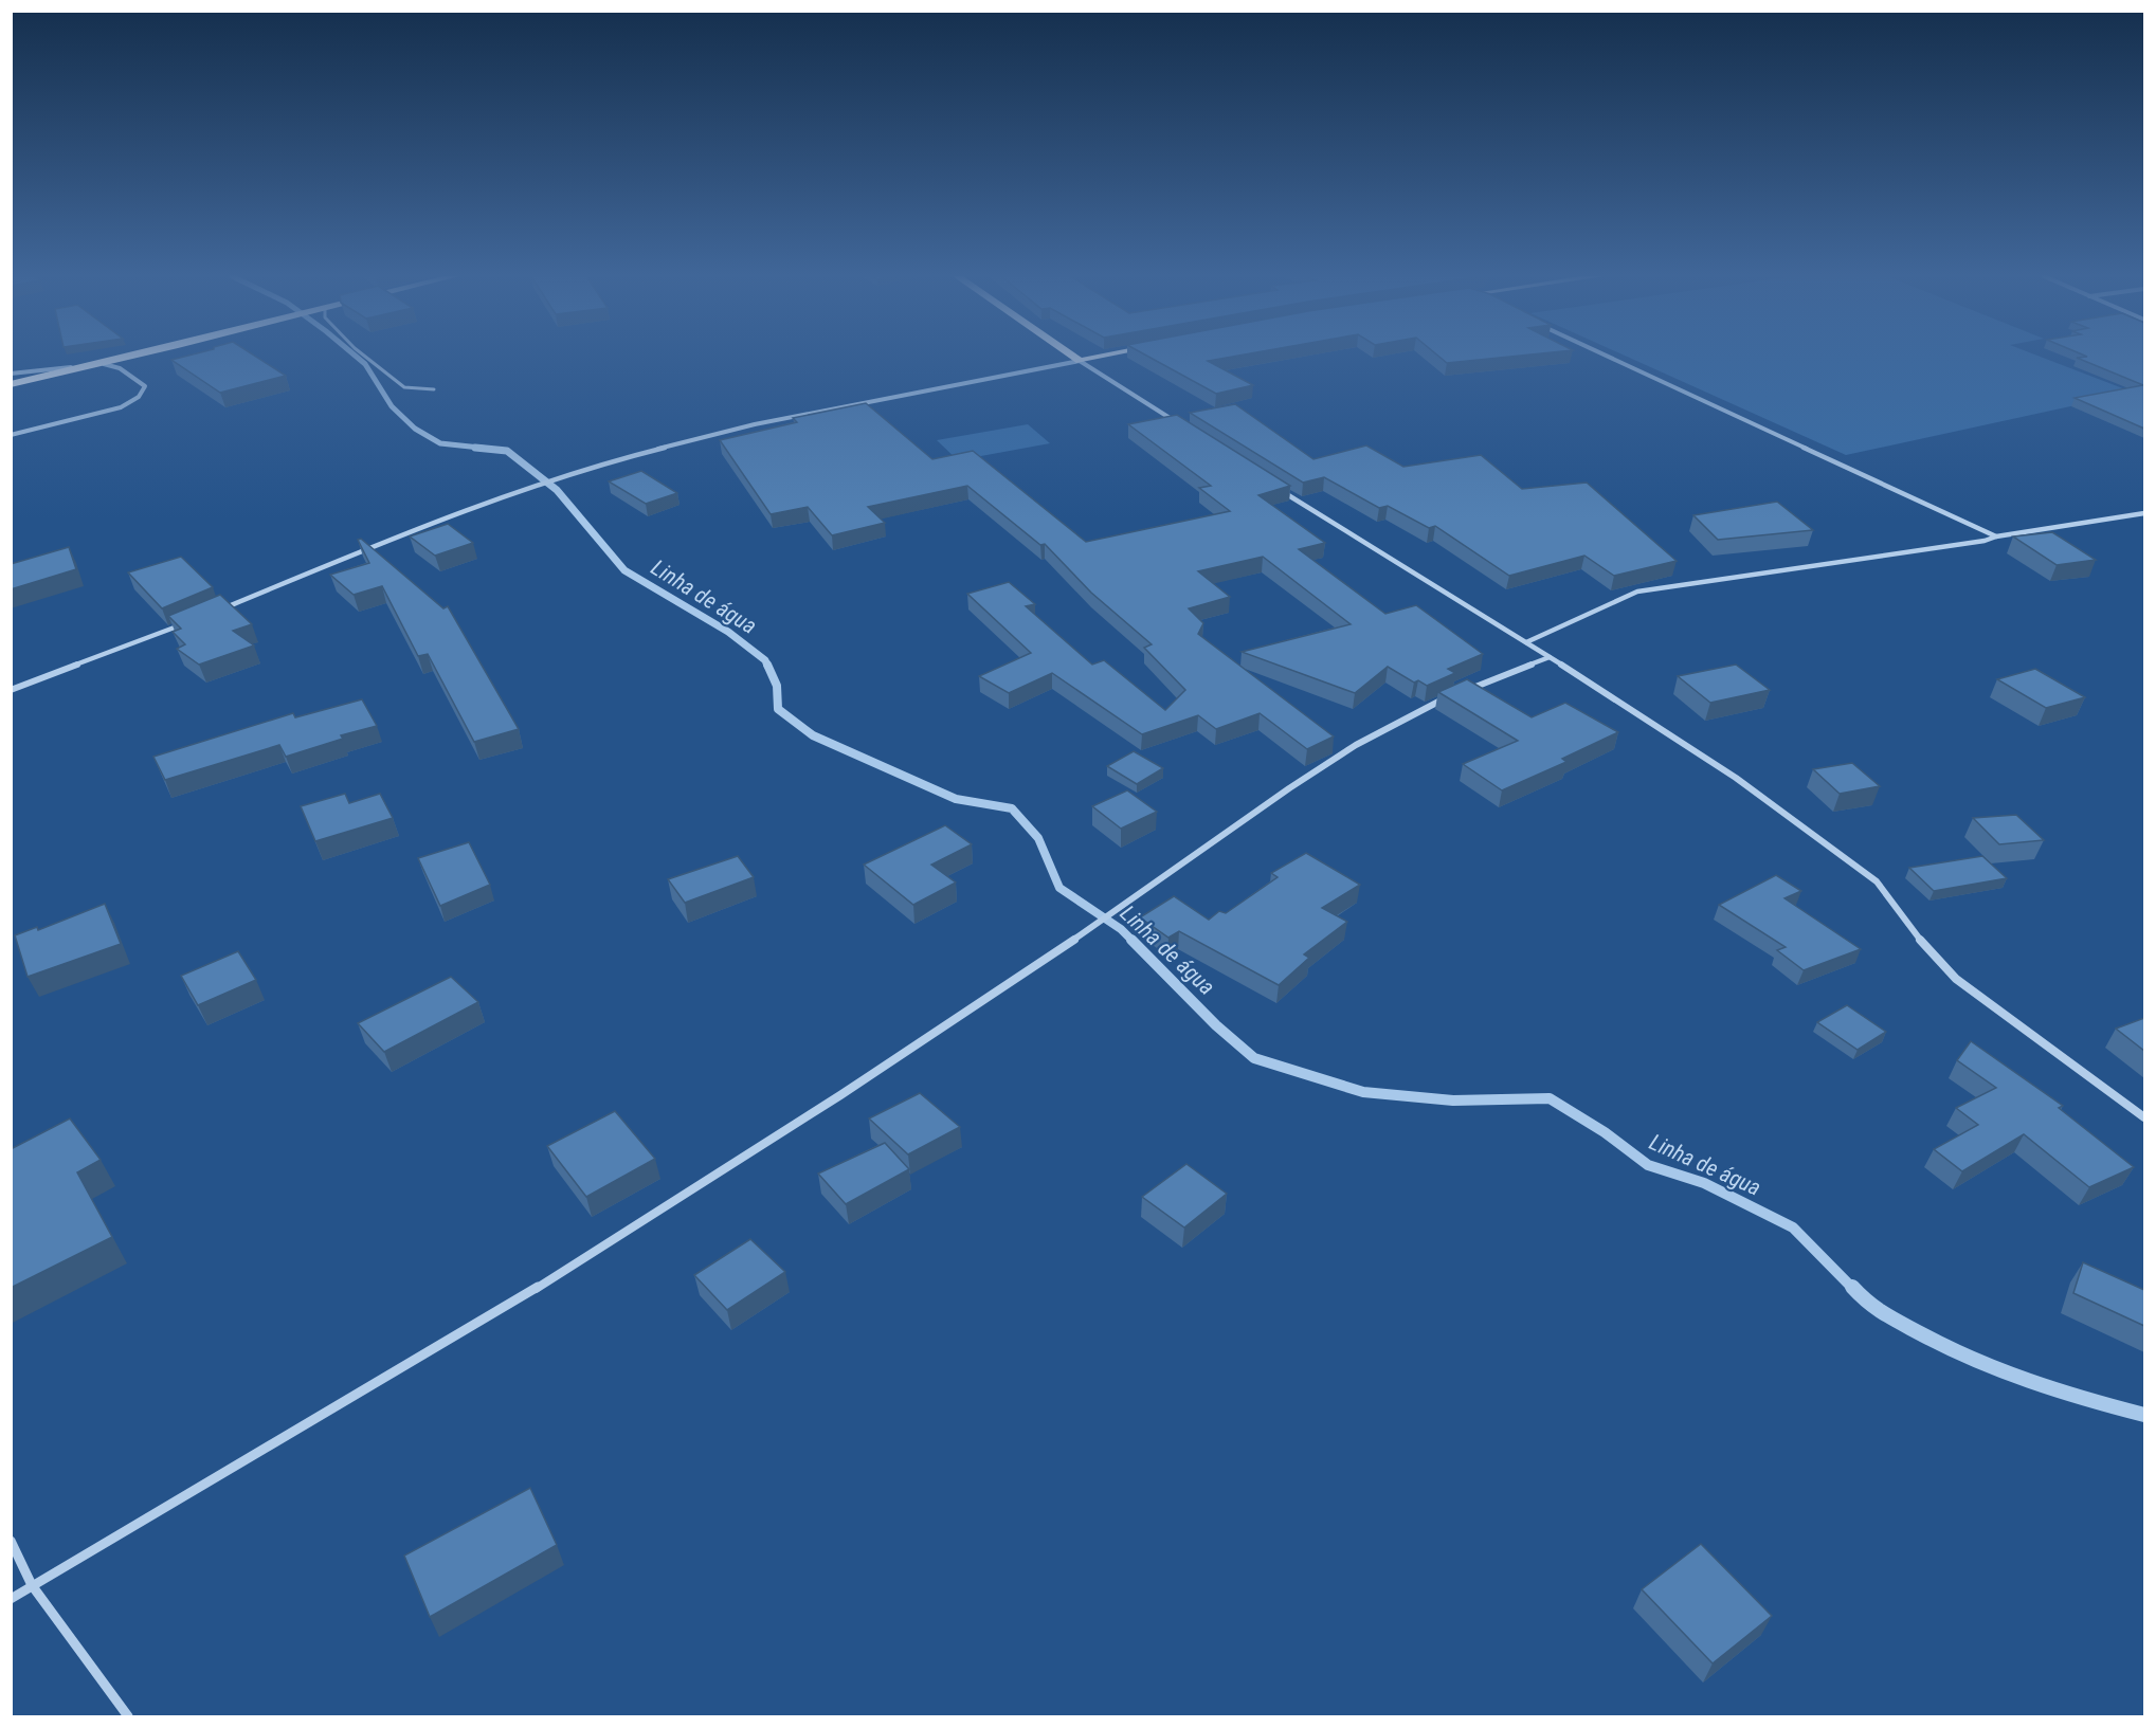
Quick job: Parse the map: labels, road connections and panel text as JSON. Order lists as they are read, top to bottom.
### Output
{
  "water": ["Linha de água"]
}
